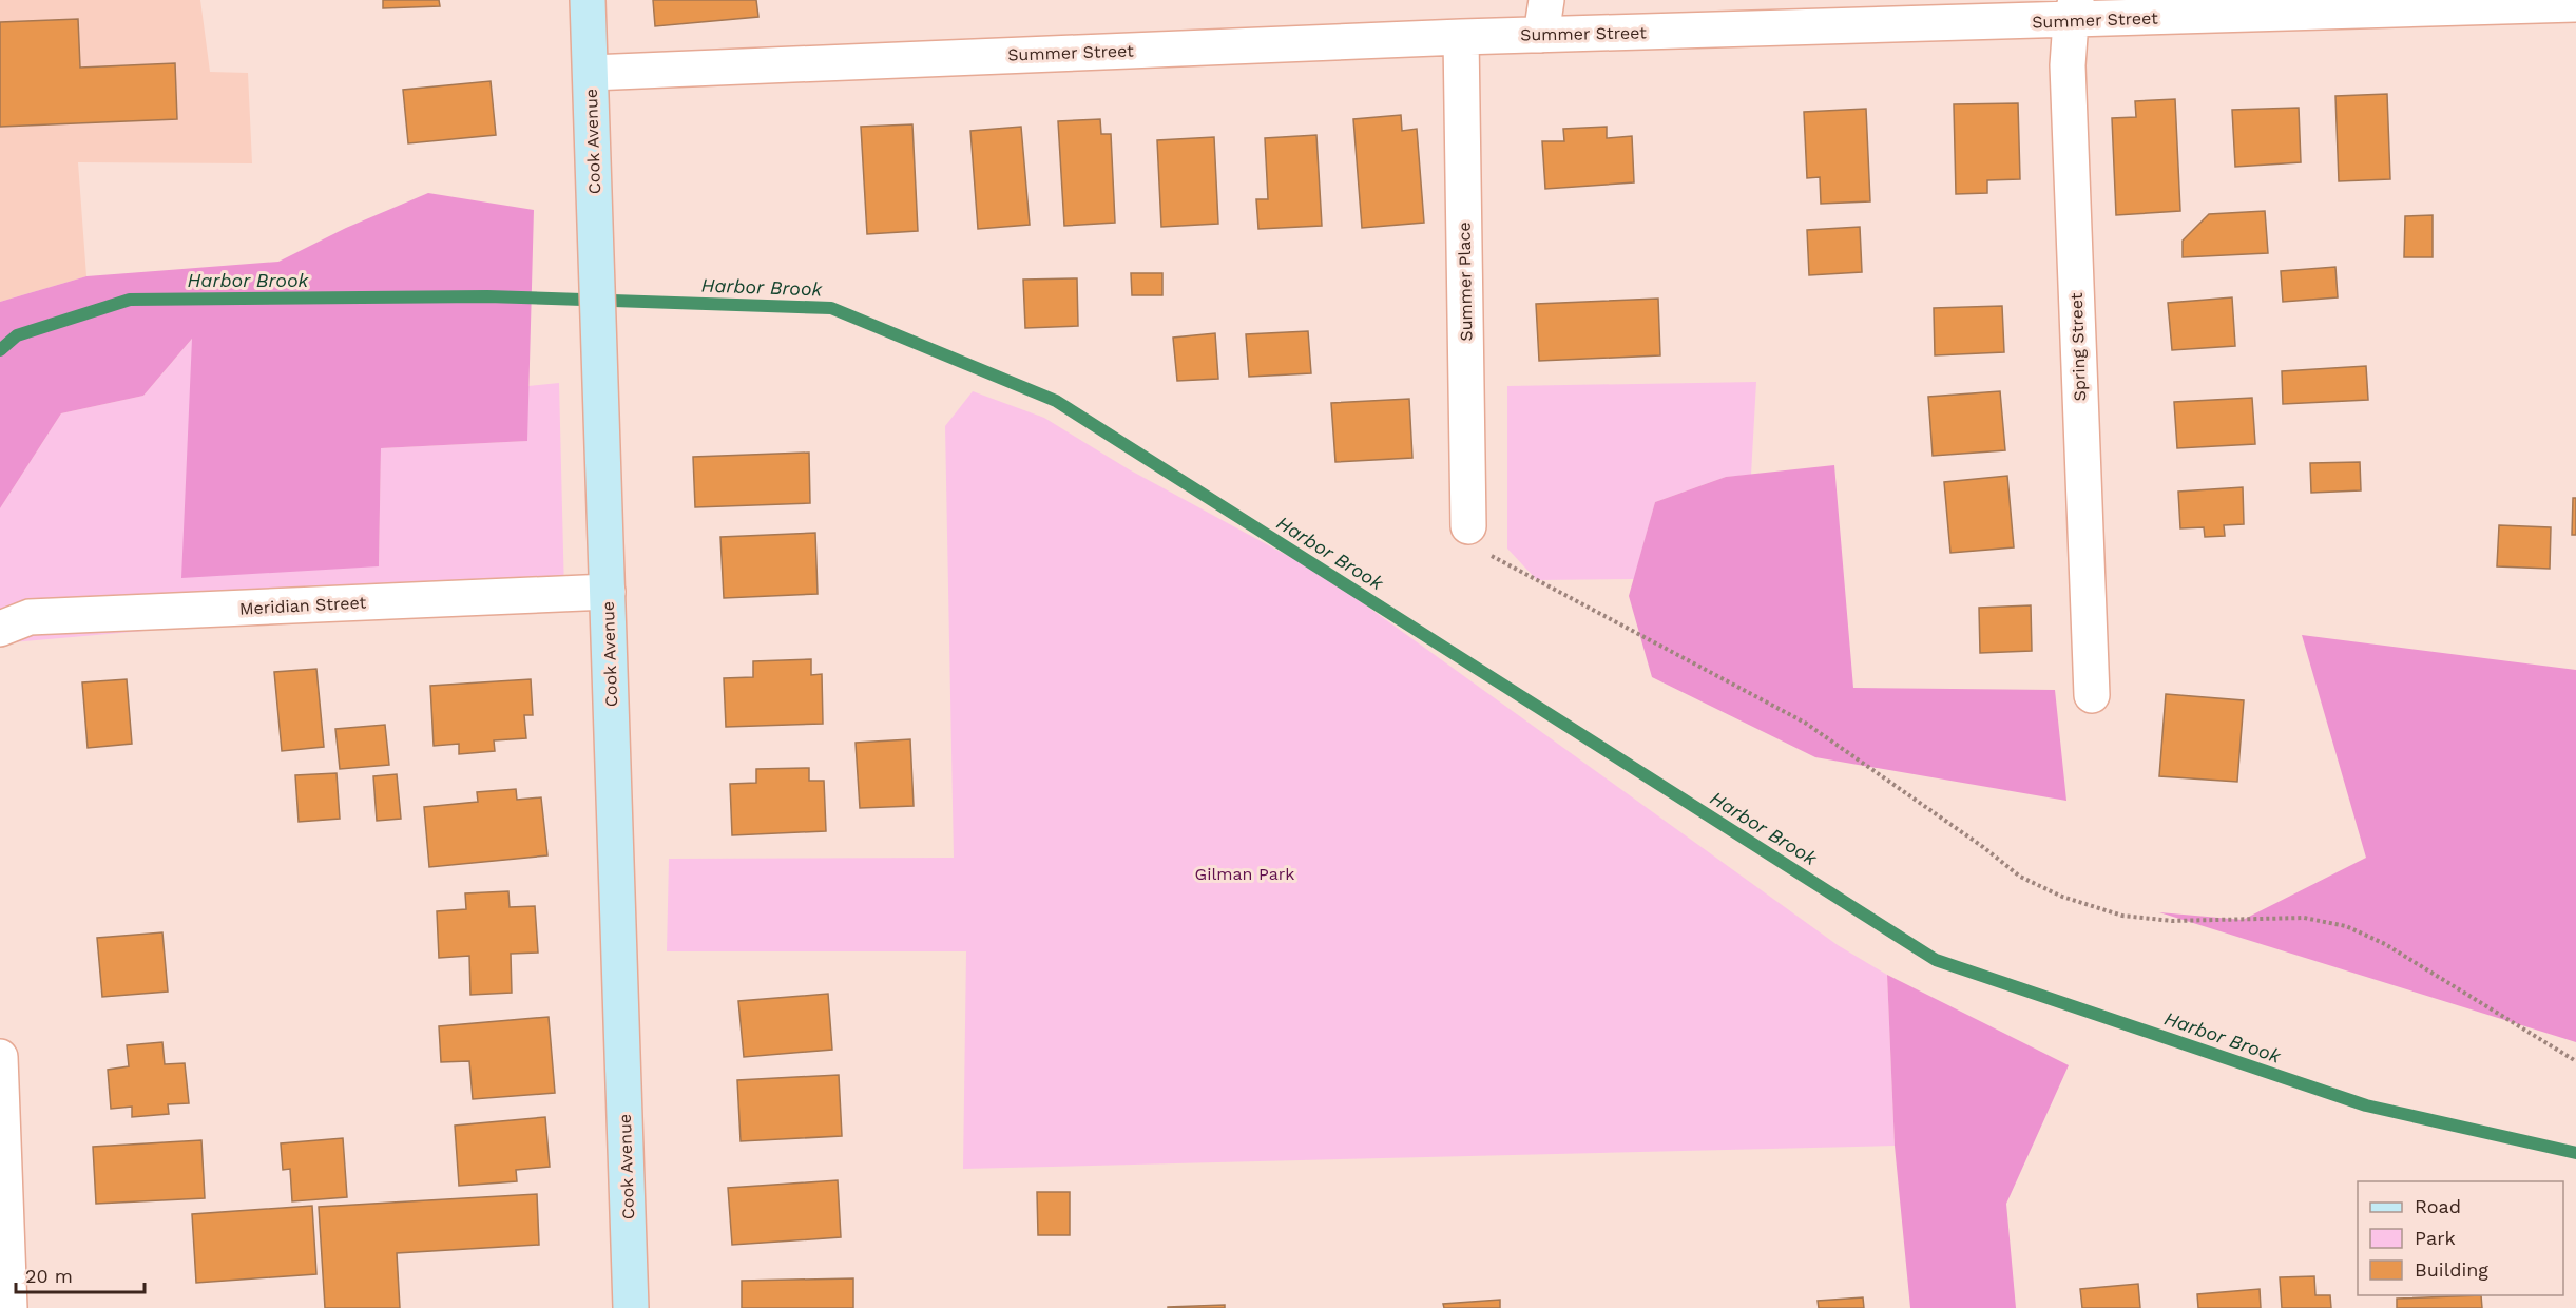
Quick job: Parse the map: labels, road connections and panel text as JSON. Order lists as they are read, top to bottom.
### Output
{
  "streets": {
    "main road": ["Cook Avenue"],
    "street": [
      "Summer Street",
      "Summer Place",
      "Spring Street",
      "Meridian Street"
    ]
  },
  "crossings": [
    ["Summer Street", "Cook Avenue"],
    ["Summer Street", "Summer Place"],
    ["Summer Street", "Spring Street"],
    ["Cook Avenue", "Meridian Street"]
  ],
  "water": ["Harbor Brook"],
  "parks": ["Gilman Park"],
  "legend": ["Road", "Park", "Building"],
  "scale_bar": "20 m"
}
